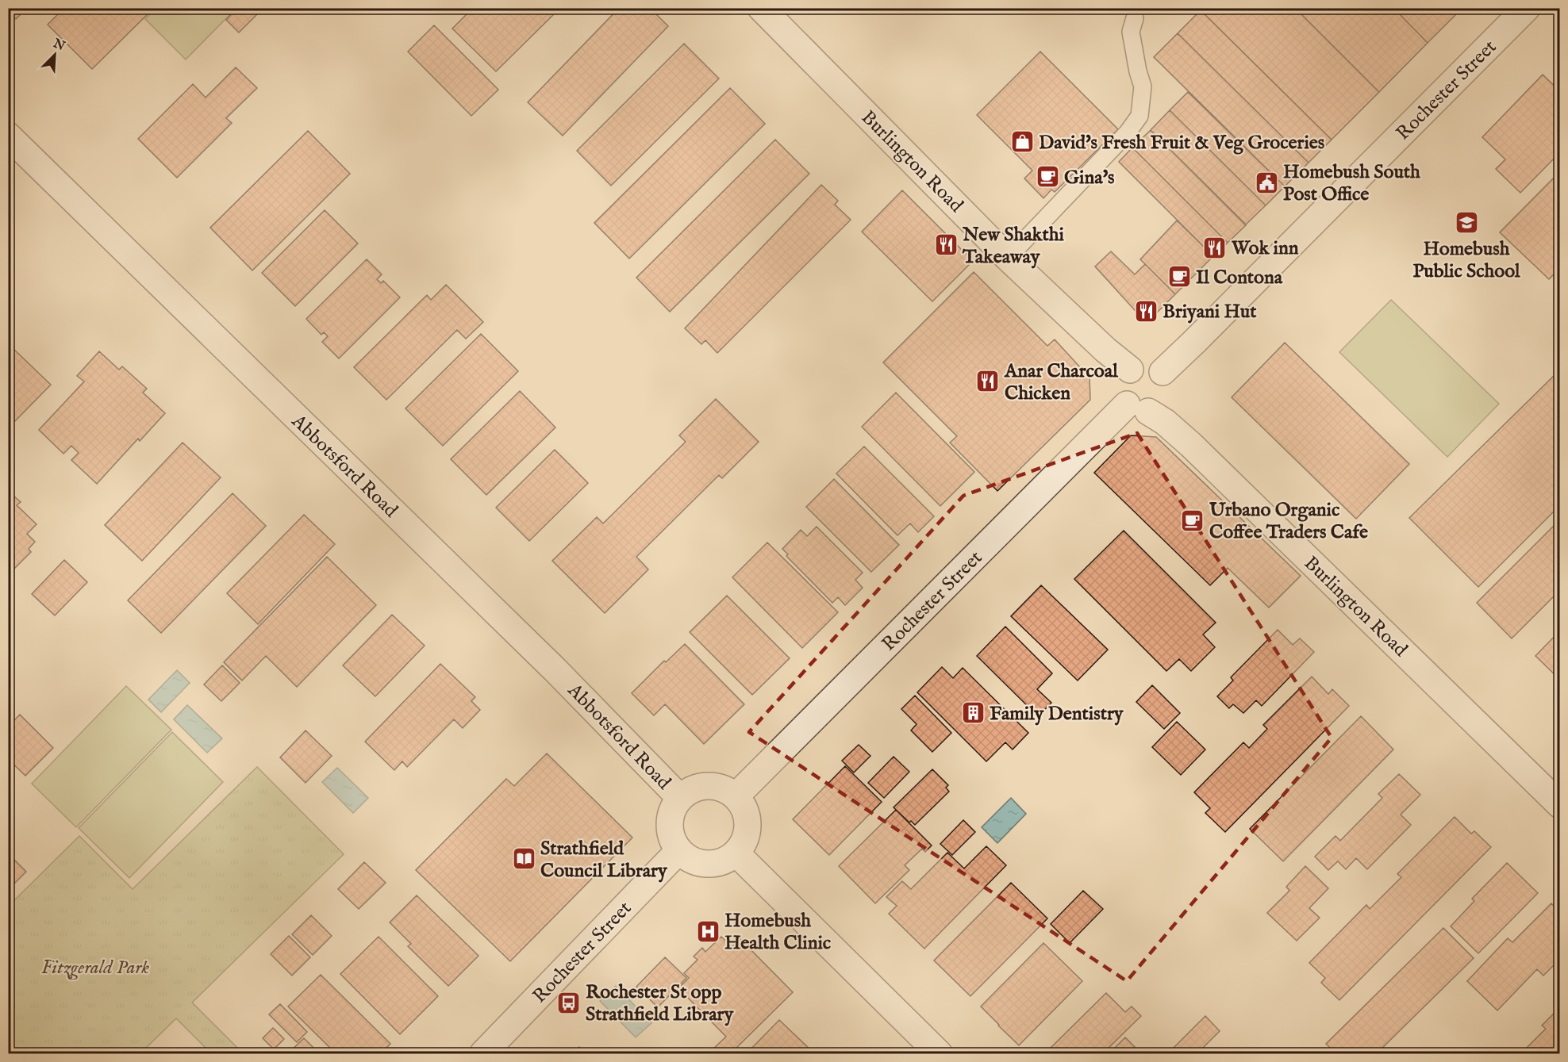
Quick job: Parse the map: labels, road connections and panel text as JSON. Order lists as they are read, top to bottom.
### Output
{
  "streets": {
    "street": ["Rochester Street", "Burlington Road", "Abbotsford Road"]
  },
  "crossings": [
    ["Rochester Street", "Burlington Road"],
    ["Rochester Street", "Abbotsford Road"]
  ],
  "parks": ["Fitzgerald Park"],
  "places": {
    "shop": ["David's Fresh Fruit & Veg Groceries"],
    "cafe": ["Gina's", "Il Contona", "Urbano Organic Coffee Traders Cafe"],
    "public building": ["Homebush South Post Office"],
    "school or university": ["Homebush Public School"],
    "restaurant": [
      "New Shakthi Takeaway",
      "Wok inn",
      "Briyani Hut",
      "Anar Charcoal Chicken"
    ],
    "building": ["Family Dentistry"],
    "library": ["Strathfield Council Library"],
    "hospital": ["Homebush Health Clinic"],
    "bus stop": ["Rochester St opp Strathfield Library"]
  },
  "north": "top right"
}
